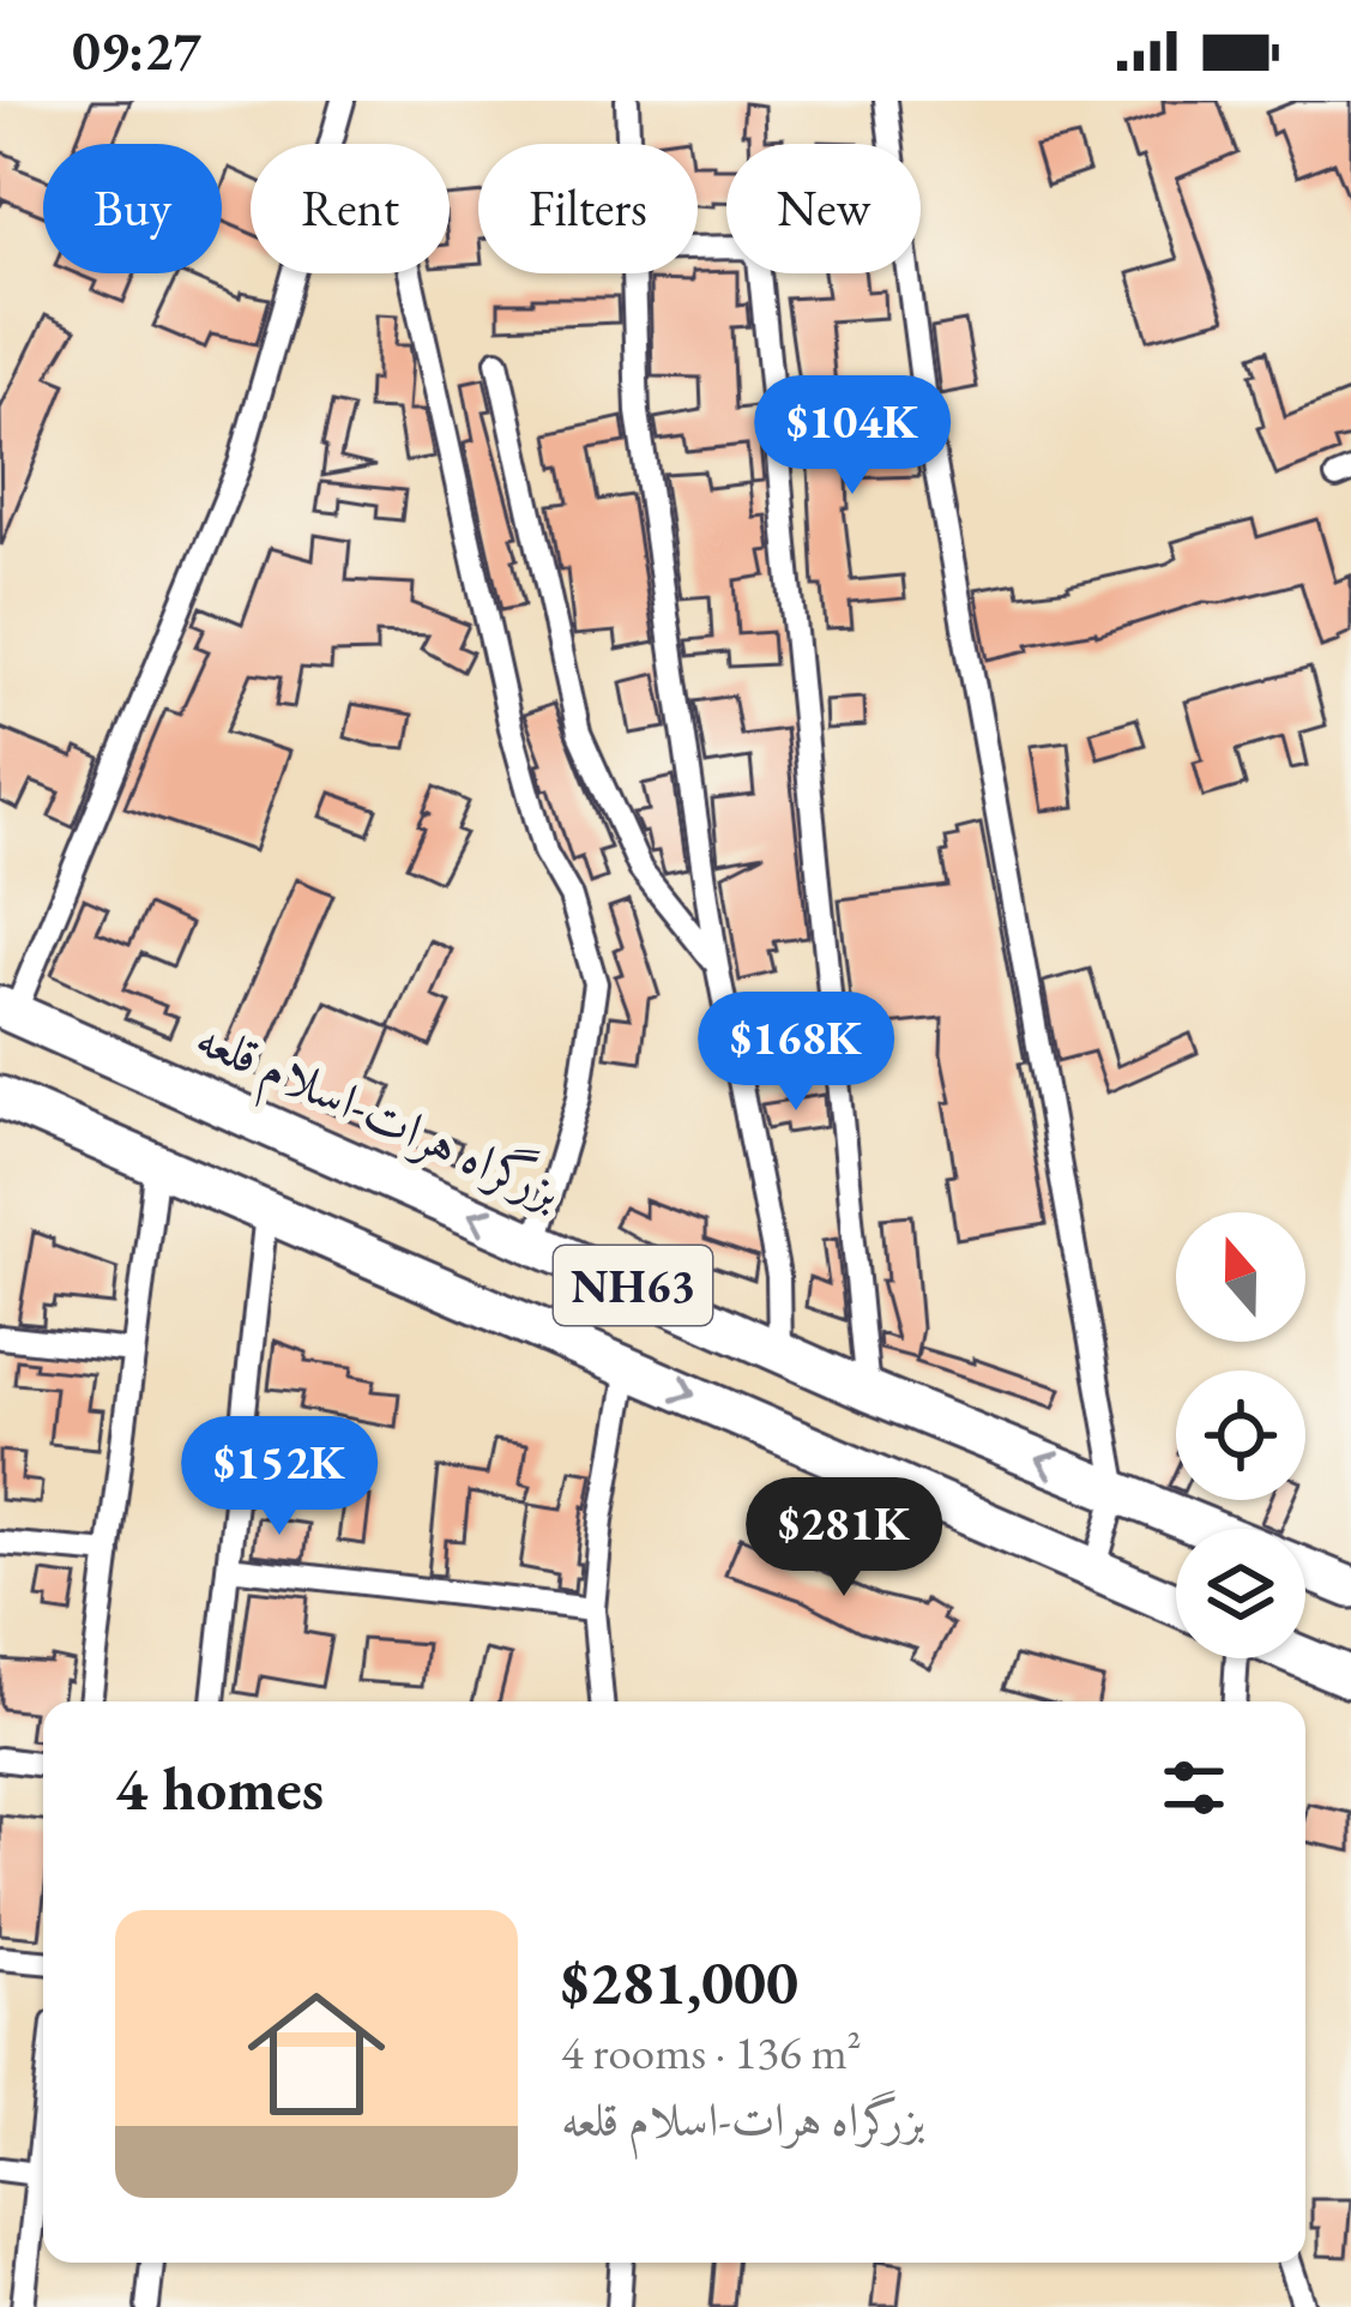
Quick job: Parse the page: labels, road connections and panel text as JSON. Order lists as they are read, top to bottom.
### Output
{
  "streets": {
    "highway": ["بزرگراه هرات-اسلام قلعه", "NH63"]
  },
  "north": "top",
  "page": {
    "status": "09:27",
    "chip": [
      "Buy",
      "Rent",
      "Filters",
      "New"
    ],
    "price": [
      "$104K",
      "$168K",
      "$152K",
      "$281K"
    ],
    "heading": "4 homes",
    "list": [
      {
        "name": "$281,000",
        "note": "4 rooms · 136 m² · بزرگراه هرات-اسلام قلعه"
      }
    ]
  }
}
